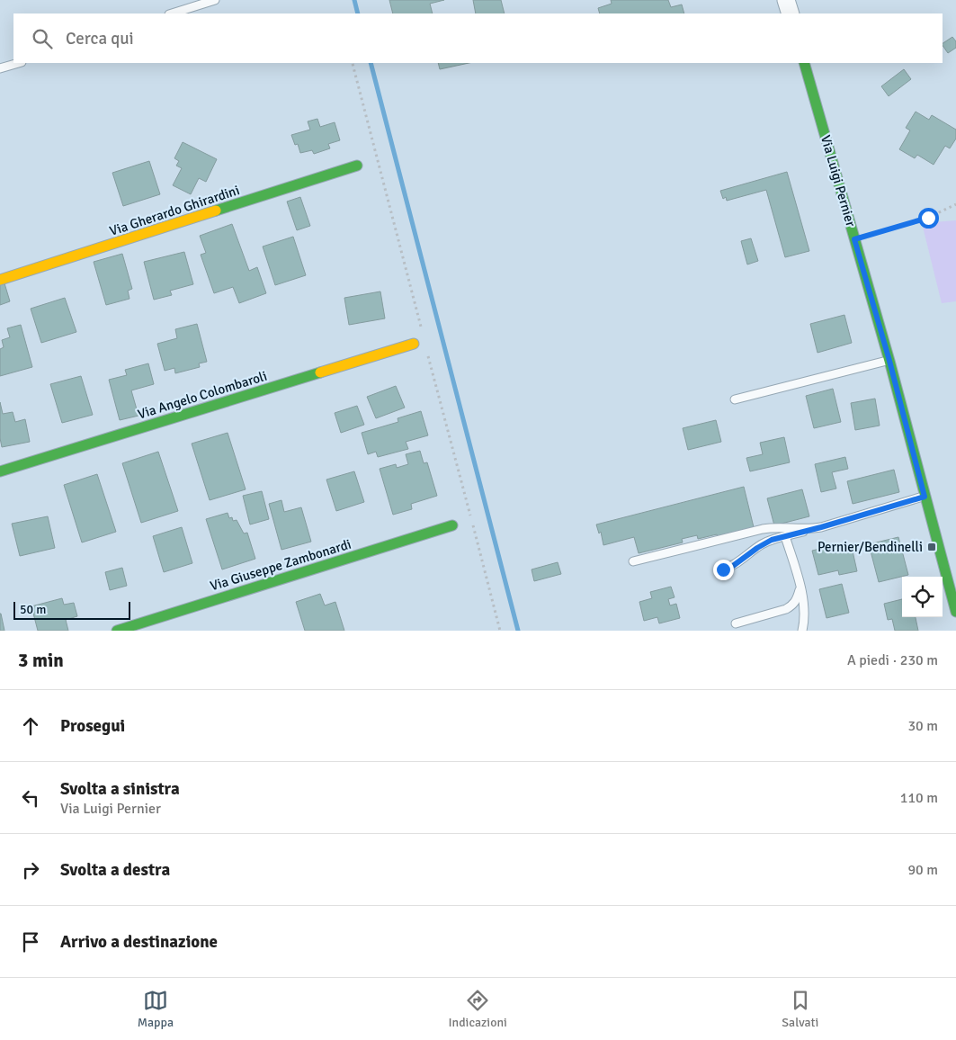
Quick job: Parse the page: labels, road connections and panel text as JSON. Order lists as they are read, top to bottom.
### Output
{
  "streets": {
    "street": [
      "Via Luigi Pernier",
      "Via Gherardo Ghirardini",
      "Via Angelo Colombaroli",
      "Via Giuseppe Zambonardi"
    ]
  },
  "places": {
    "transit": ["Pernier/Bendinelli"]
  },
  "scale_bar": "50 m",
  "page": {
    "search": "Cerca qui",
    "scale": "50 m",
    "heading": ["3 min", "A piedi · 230 m"],
    "list": [
      ["Prosegui", "30 m"],
      ["Svolta a sinistra", "Via Luigi Pernier", "110 m"],
      ["Svolta a destra", "90 m"],
      "Arrivo a destinazione"
    ],
    "nav": ["Mappa", "Indicazioni", "Salvati"]
  }
}
